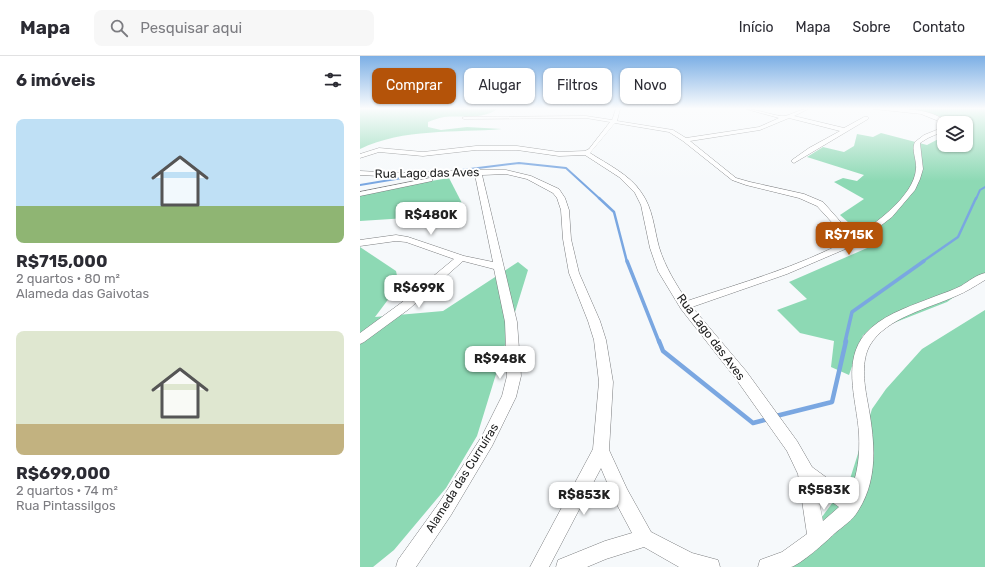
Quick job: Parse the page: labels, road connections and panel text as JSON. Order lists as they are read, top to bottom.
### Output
{
  "streets": {
    "street": ["Rua Lago das Aves", "Alameda das Curruíras"]
  },
  "crossings": [
    ["Rua Lago das Aves", "Alameda das Curruíras"]
  ],
  "page": {
    "header": "Mapa",
    "search": "Pesquisar aqui",
    "nav": [
      "Início",
      "Mapa",
      "Sobre",
      "Contato"
    ],
    "heading": "6 imóveis",
    "chip": [
      "Comprar",
      "Alugar",
      "Filtros",
      "Novo"
    ],
    "list": [
      {
        "name": "R$715,000",
        "note": "2 quartos · 80 m² · Alameda das Gaivotas"
      },
      {
        "name": "R$699,000",
        "note": "2 quartos · 74 m² · Rua Pintassilgos"
      }
    ],
    "price": [
      "R$480K",
      "R$715K",
      "R$699K",
      "R$948K",
      "R$583K",
      "R$853K"
    ]
  }
}
